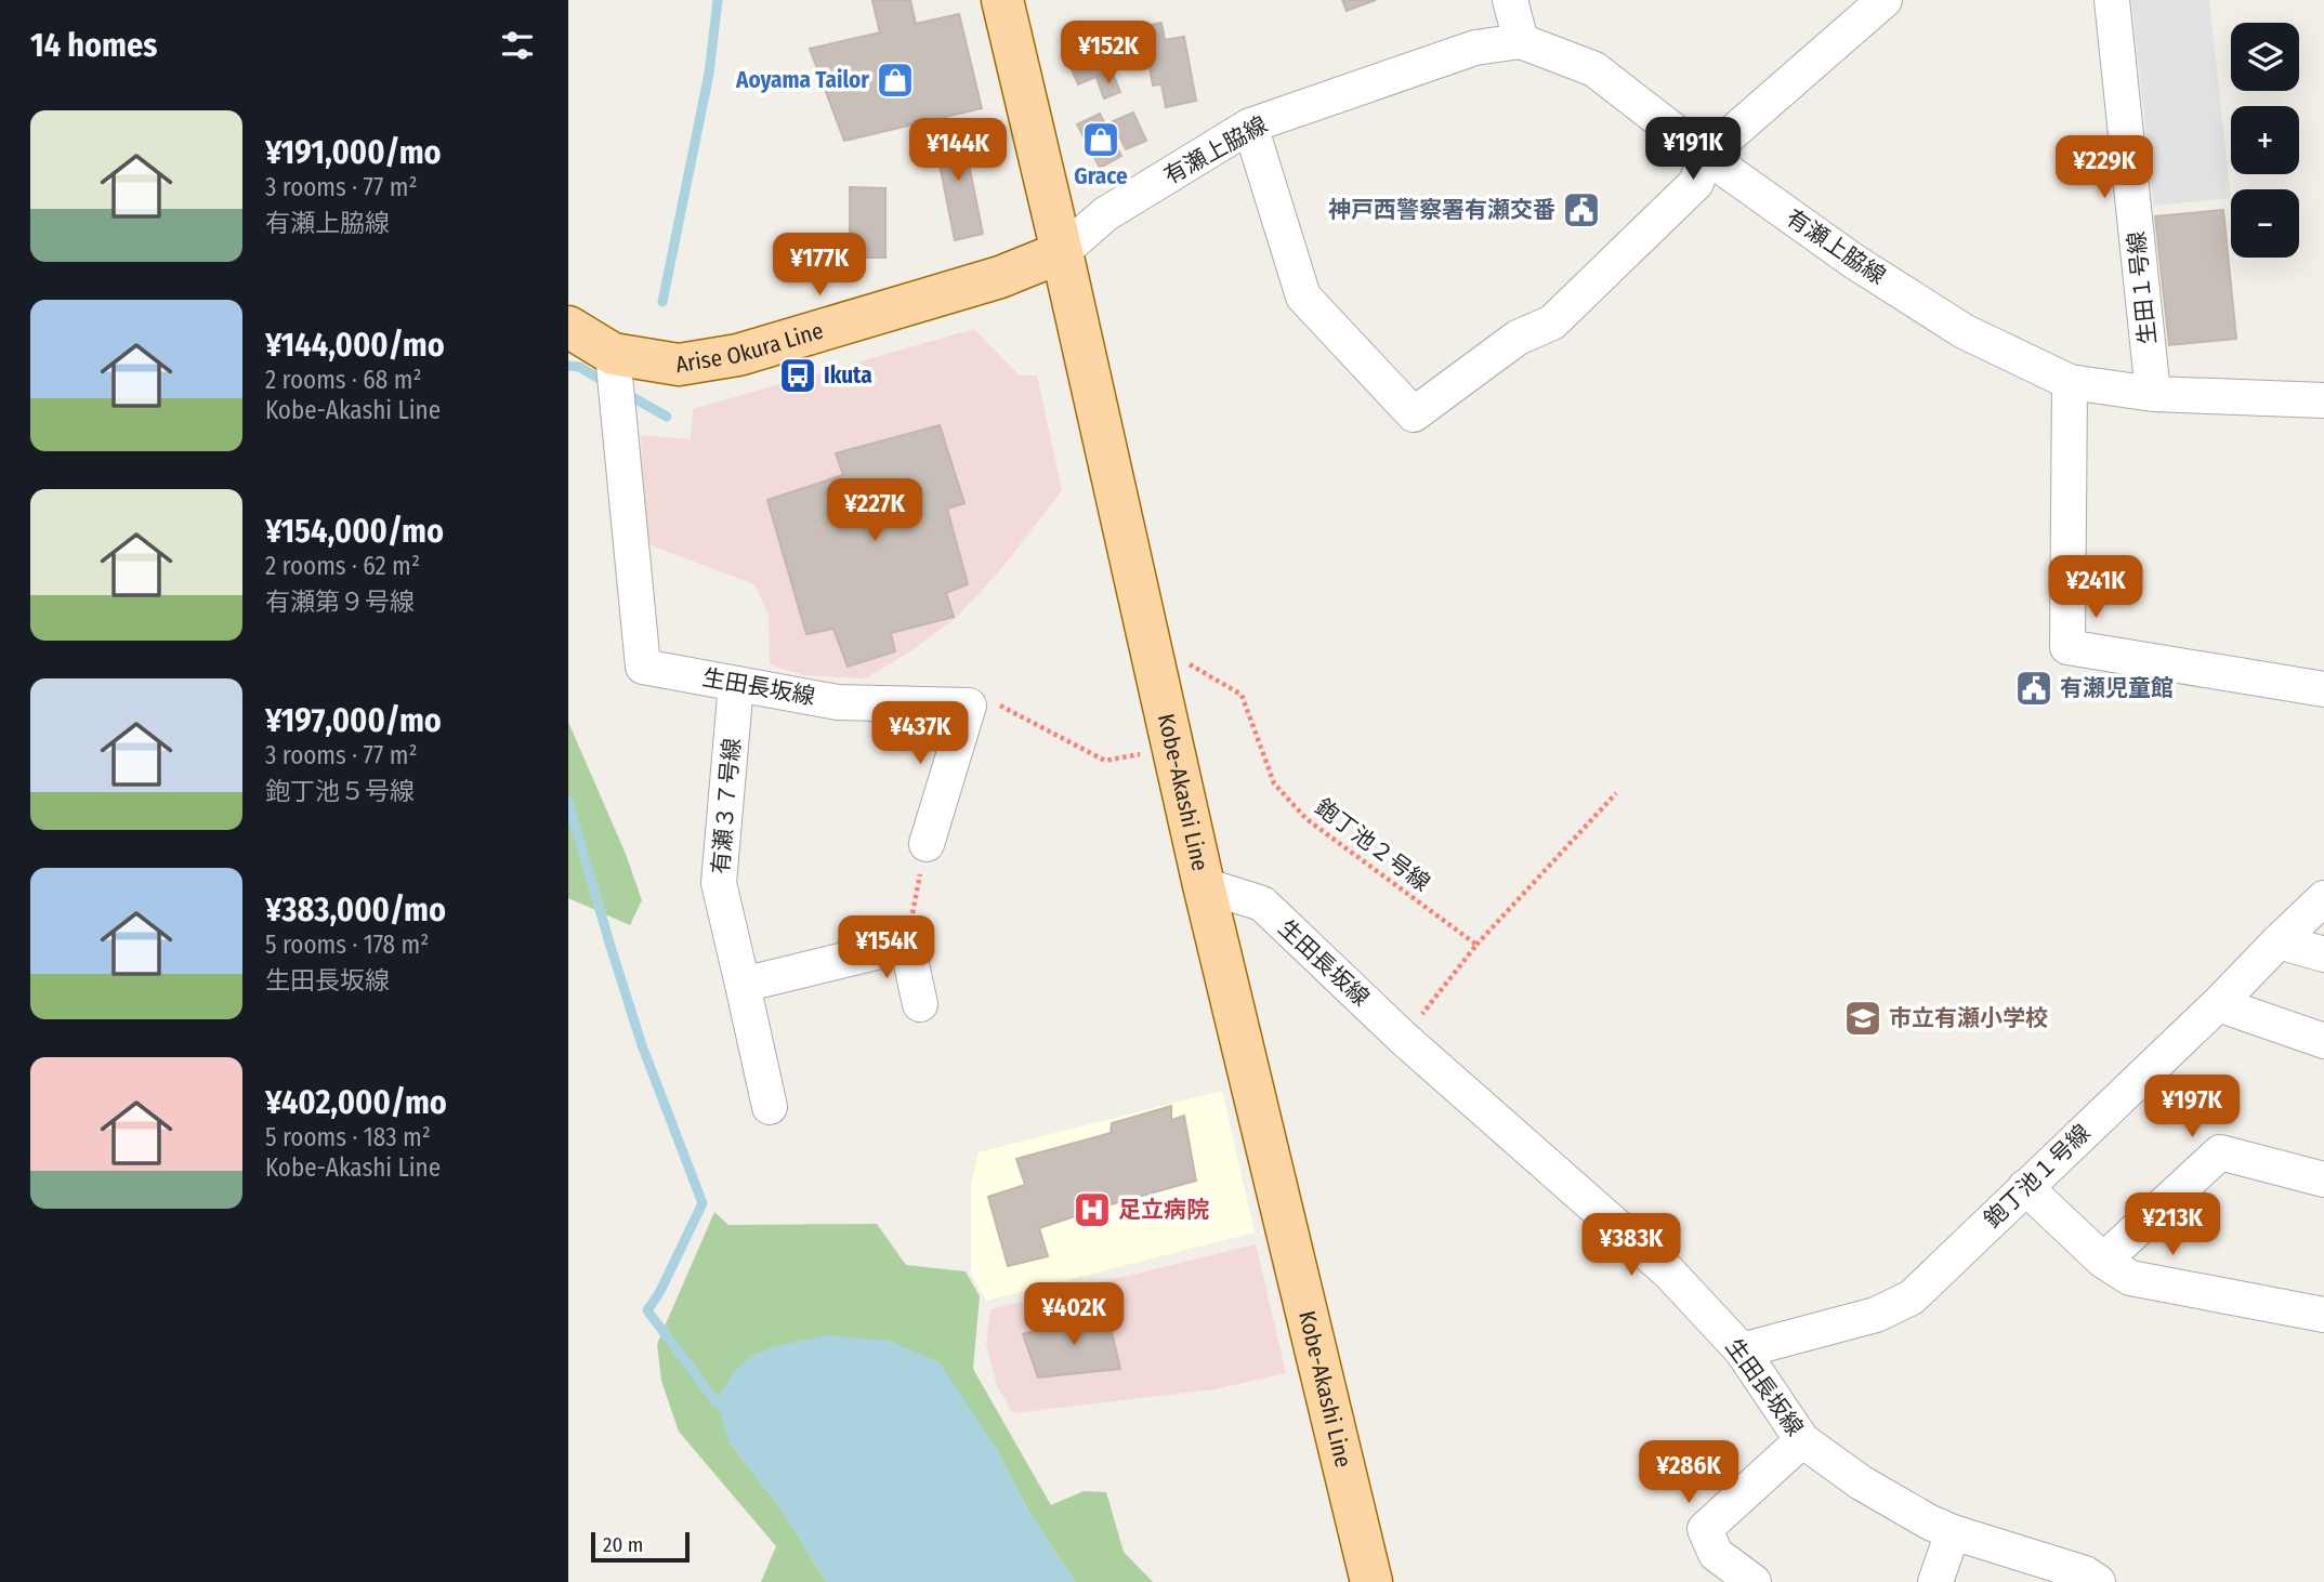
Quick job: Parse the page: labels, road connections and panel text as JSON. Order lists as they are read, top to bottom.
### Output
{
  "streets": {
    "main road": ["Arise Okura Line", "Kobe-Akashi Line"],
    "street": [
      "有瀬上脇線",
      "生田１号線",
      "生田長坂線",
      "有瀬３７号線",
      "鉋丁池１号線"
    ],
    "path": ["鉋丁池２号線"]
  },
  "crossings": [
    ["有瀬上脇線", "生田１号線"],
    ["有瀬上脇線", "Arise Okura Line"],
    ["有瀬上脇線", "Kobe-Akashi Line"],
    ["Arise Okura Line", "生田長坂線"],
    ["Arise Okura Line", "Kobe-Akashi Line"],
    ["生田長坂線", "Kobe-Akashi Line"],
    ["生田長坂線", "有瀬３７号線"],
    ["生田長坂線", "鉋丁池１号線"],
    ["Kobe-Akashi Line", "鉋丁池２号線"]
  ],
  "places": {
    "shop": ["Aoyama Tailor", "Grace"],
    "public building": ["神戸西警察署有瀬交番", "有瀬児童館"],
    "bus stop": ["Ikuta"],
    "school or university": ["市立有瀬小学校"],
    "hospital": ["足立病院"]
  },
  "scale_bar": "20 m",
  "page": {
    "heading": "14 homes",
    "price": [
      "¥152K",
      "¥191K",
      "¥144K",
      "¥229K",
      "¥177K",
      "¥227K",
      "¥241K",
      "¥437K",
      "¥154K",
      "¥197K",
      "¥213K",
      "¥383K",
      "¥402K",
      "¥286K"
    ],
    "map_buttons": ["+", "−"],
    "list": [
      {
        "name": "¥191,000/mo",
        "note": "3 rooms · 77 m² · 有瀬上脇線"
      },
      {
        "name": "¥144,000/mo",
        "note": "2 rooms · 68 m² · Kobe-Akashi Line"
      },
      {
        "name": "¥154,000/mo",
        "note": "2 rooms · 62 m² · 有瀬第９号線"
      },
      {
        "name": "¥197,000/mo",
        "note": "3 rooms · 77 m² · 鉋丁池５号線"
      },
      {
        "name": "¥383,000/mo",
        "note": "5 rooms · 178 m² · 生田長坂線"
      },
      {
        "name": "¥402,000/mo",
        "note": "5 rooms · 183 m² · Kobe-Akashi Line"
      }
    ],
    "scale": "20 m"
  }
}
